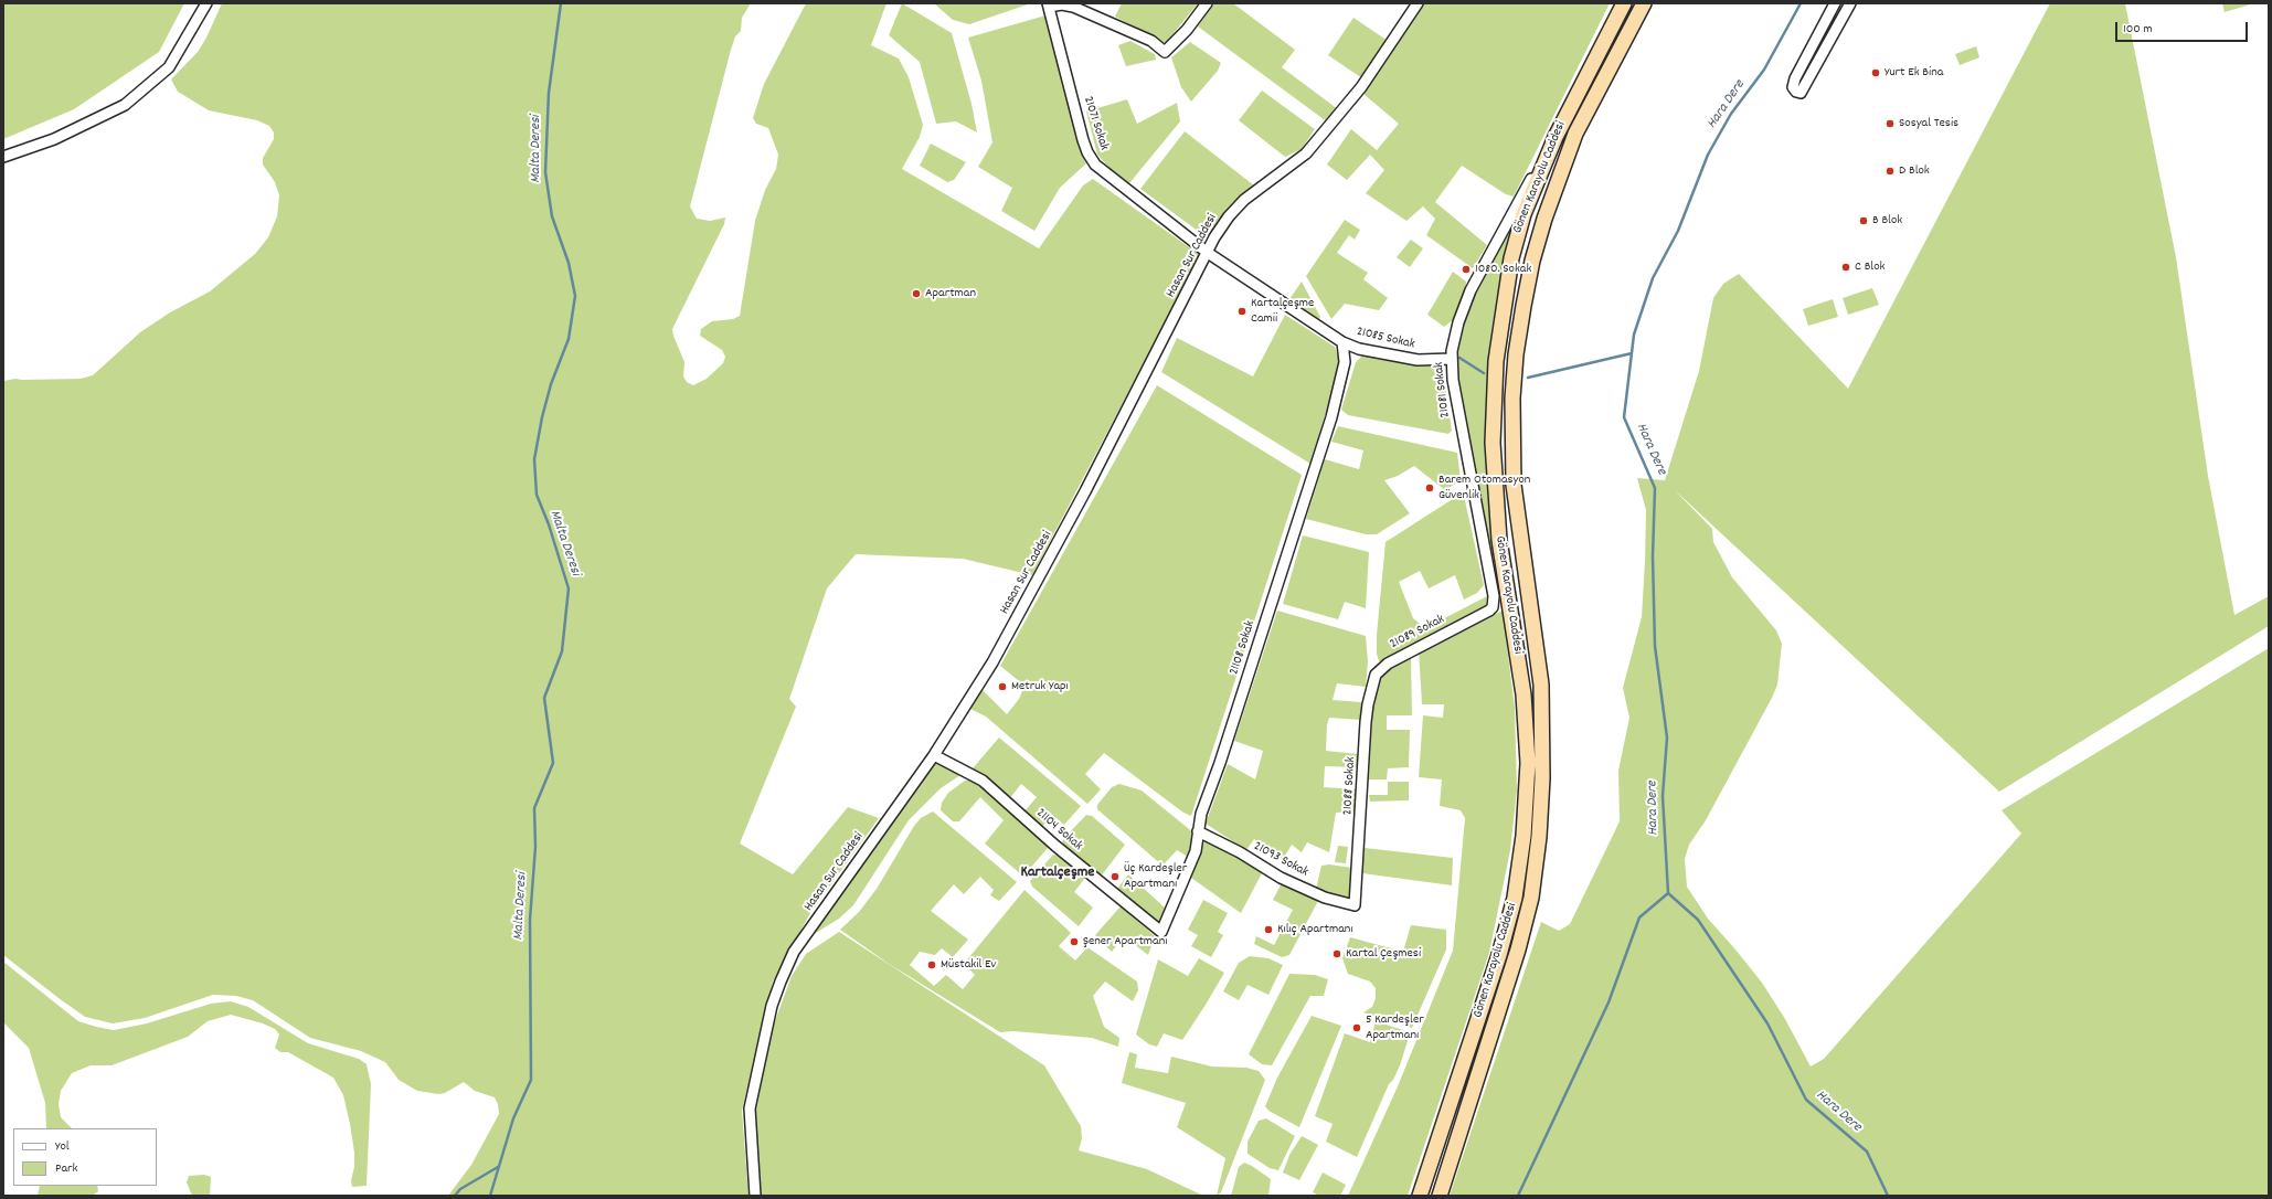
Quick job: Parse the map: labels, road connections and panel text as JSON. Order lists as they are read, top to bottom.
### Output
{
  "streets": {
    "highway": ["Gönen Karayolu Caddesi"],
    "street": [
      "21071 Sokak",
      "Hasan Sur Caddesi",
      "21085 Sokak",
      "21081 Sokak",
      "21089 Sokak",
      "21108 Sokak",
      "21088 Sokak",
      "21104 Sokak",
      "21093 Sokak"
    ]
  },
  "crossings": [
    ["21071 Sokak", "Hasan Sur Caddesi"],
    ["21071 Sokak", "21085 Sokak"],
    ["Gönen Karayolu Caddesi", "21081 Sokak"],
    ["Hasan Sur Caddesi", "21085 Sokak"],
    ["Hasan Sur Caddesi", "21104 Sokak"],
    ["21085 Sokak", "21081 Sokak"],
    ["21085 Sokak", "21108 Sokak"],
    ["21081 Sokak", "21089 Sokak"],
    ["21089 Sokak", "21088 Sokak"],
    ["21108 Sokak", "21104 Sokak"],
    ["21108 Sokak", "21093 Sokak"],
    ["21088 Sokak", "21093 Sokak"]
  ],
  "districts": ["Kartalçeşme"],
  "water": ["Hara Dere", "Malta Deresi"],
  "places": [
    "Yurt Ek Bina",
    "Sosyal Tesis",
    "D Blok",
    "B Blok",
    "C Blok",
    "1080. Sokak",
    "Apartman",
    "Kartalçeşme Camii",
    "Barem Otomasyon Güvenlik",
    "Metruk Yapı",
    "Üç Kardeşler Apartmanı",
    "Kılıç Apartmanı",
    "Şener Apartmanı",
    "Kartal Çeşmesi",
    "Müstakil Ev",
    "5 Kardeşler Apartmanı"
  ],
  "legend": ["Yol", "Park"],
  "scale_bar": "100 m"
}
